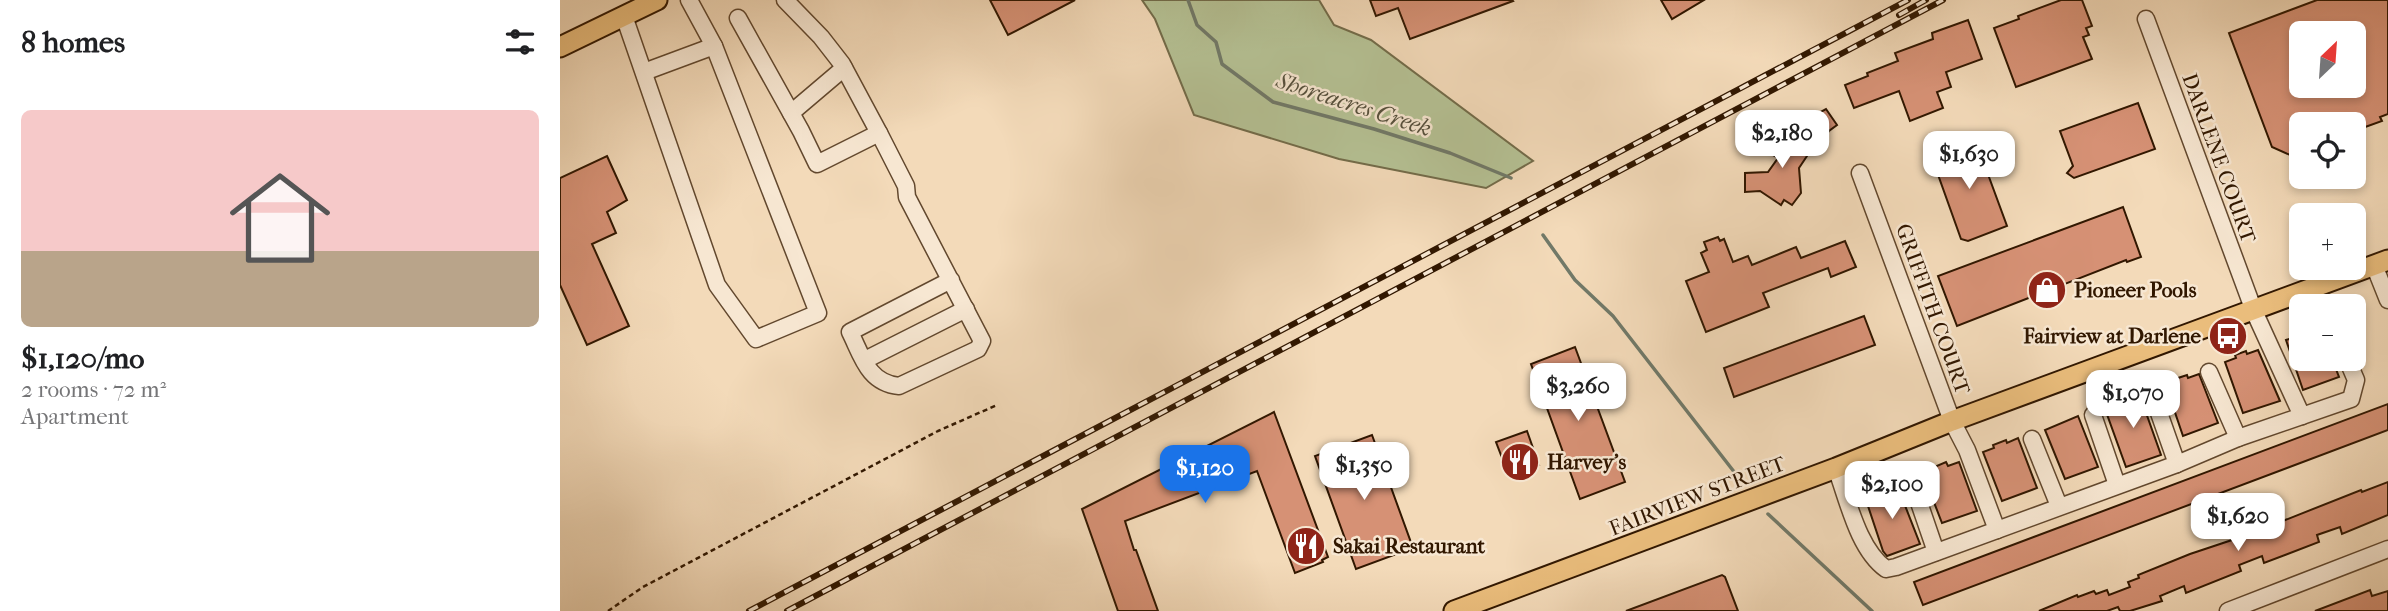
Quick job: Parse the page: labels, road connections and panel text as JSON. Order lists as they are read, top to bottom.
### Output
{
  "streets": {
    "main road": ["FAIRVIEW STREET"],
    "street": ["DARLENE COURT", "GRIFFITH COURT"]
  },
  "crossings": [
    ["DARLENE COURT", "FAIRVIEW STREET"],
    ["GRIFFITH COURT", "FAIRVIEW STREET"]
  ],
  "water": ["Shoreacres Creek"],
  "places": {
    "shop": ["Pioneer Pools"],
    "bus stop": ["Fairview at Darlene"],
    "restaurant": ["Harvey's", "Sakai Restaurant"]
  },
  "north": "top right",
  "page": {
    "heading": "8 homes",
    "map_buttons": ["+", "−"],
    "list": [
      {
        "name": "$1,120/mo",
        "note": "2 rooms · 72 m² · Apartment"
      }
    ],
    "price": [
      "$2,180",
      "$1,630",
      "$3,260",
      "$1,070",
      "$1,350",
      "$1,120",
      "$2,100",
      "$1,620"
    ]
  }
}
